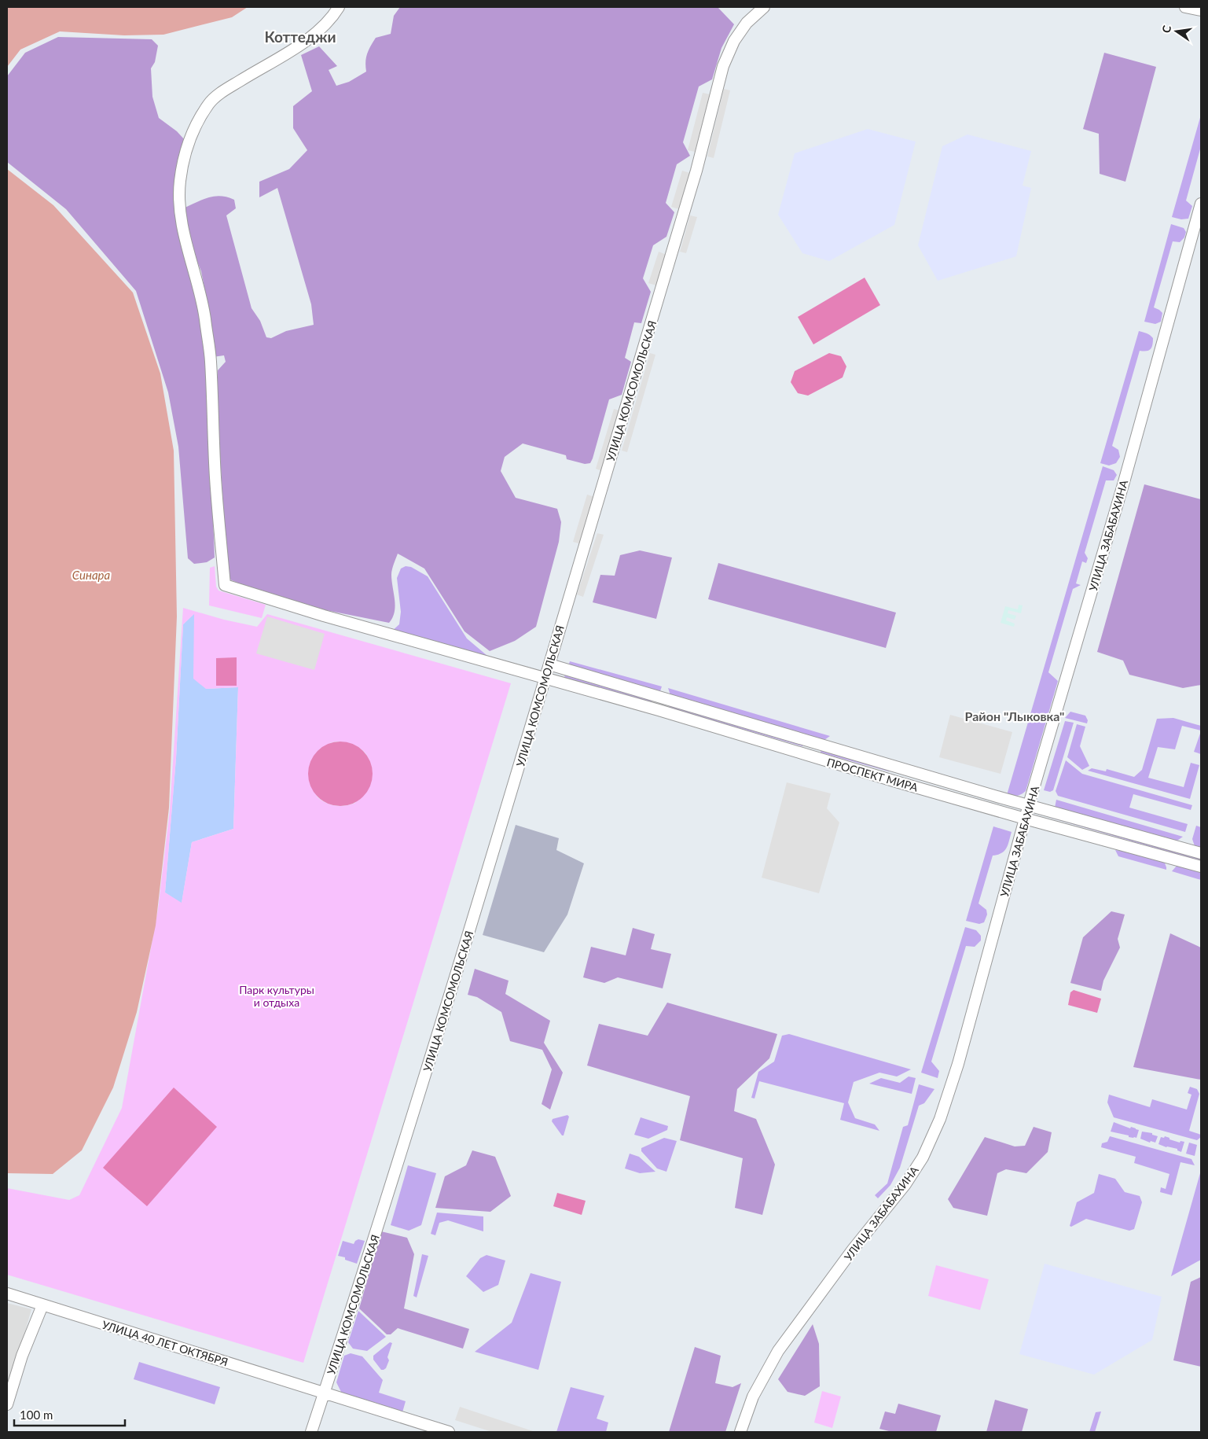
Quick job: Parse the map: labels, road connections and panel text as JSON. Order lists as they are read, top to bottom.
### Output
{
  "streets": {
    "street": [
      "УЛИЦА КОМСОМОЛЬСКАЯ",
      "УЛИЦА ЗАБАБАХИНА",
      "ПРОСПЕКТ МИРА",
      "УЛИЦА 40 ЛЕТ ОКТЯБРЯ"
    ]
  },
  "crossings": [
    ["УЛИЦА КОМСОМОЛЬСКАЯ", "ПРОСПЕКТ МИРА"],
    ["УЛИЦА КОМСОМОЛЬСКАЯ", "УЛИЦА 40 ЛЕТ ОКТЯБРЯ"],
    ["УЛИЦА ЗАБАБАХИНА", "ПРОСПЕКТ МИРА"]
  ],
  "districts": ["Коттеджи", "Район \"Лыковка\""],
  "water": ["Синара"],
  "parks": ["Парк культуры и отдыха"],
  "scale_bar": "100 m",
  "north": "left"
}
